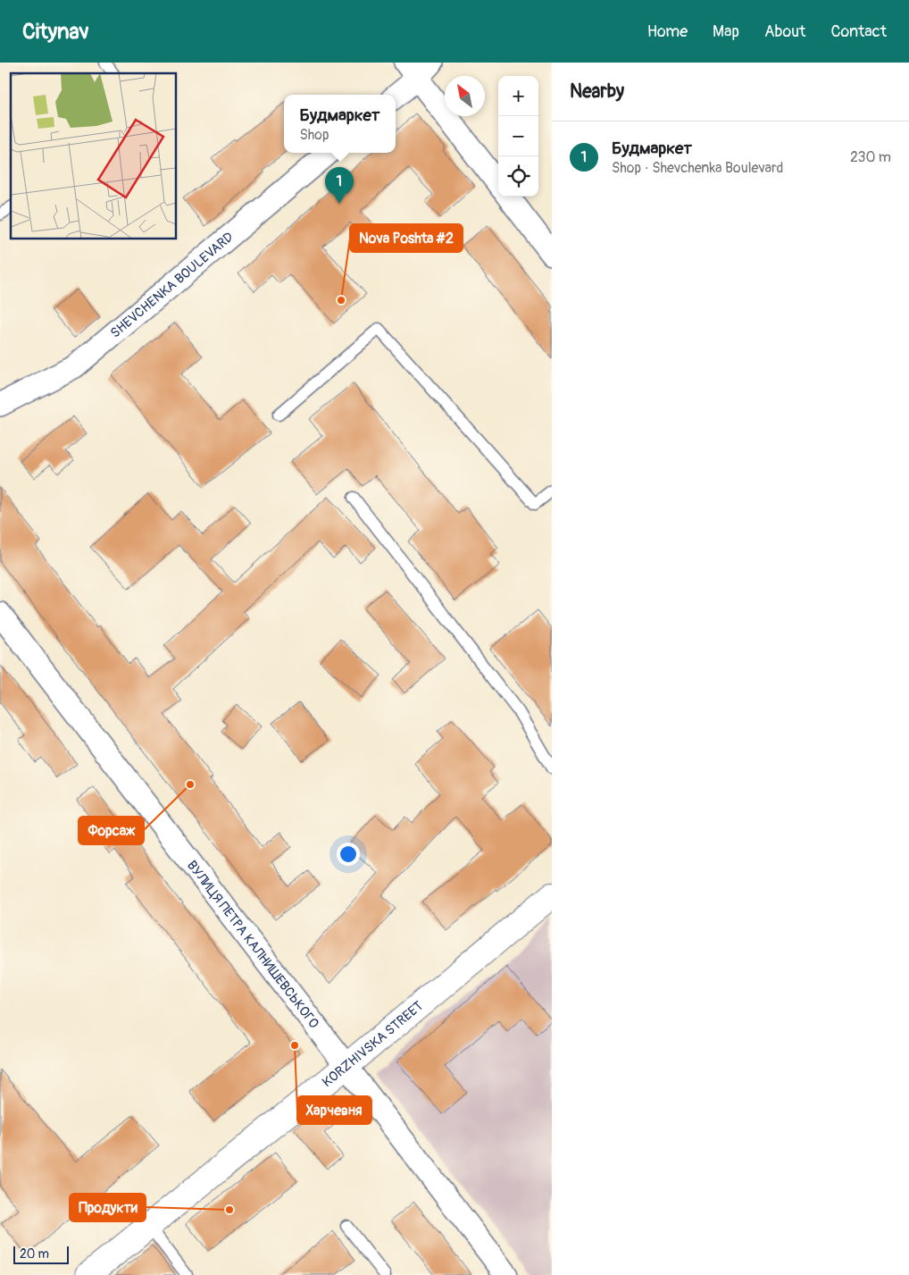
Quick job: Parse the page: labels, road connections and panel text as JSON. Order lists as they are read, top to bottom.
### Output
{
  "streets": {
    "street": ["SHEVCHENKA BOULEVARD", "ВУЛИЦЯ ПЕТРА КАЛНИШЕВСЬКОГО", "KORZHIVSKA STREET"]
  },
  "crossings": [
    ["ВУЛИЦЯ ПЕТРА КАЛНИШЕВСЬКОГО", "KORZHIVSKA STREET"]
  ],
  "places": [
    "Nova Poshta #2",
    "Форсаж",
    "Харчевня",
    "Продукти"
  ],
  "scale_bar": "20 m",
  "north": "top left",
  "page": {
    "header": "Citynav",
    "nav": [
      "Home",
      "Map",
      "About",
      "Contact"
    ],
    "heading": "Nearby",
    "map_buttons": ["+", "−"],
    "popup": ["Будмаркет", "Shop"],
    "list": [
      {
        "mark": "1",
        "name": "Будмаркет",
        "note": "Shop · Shevchenka Boulevard",
        "value": "230 m"
      }
    ],
    "pins": "1",
    "scale": "20 m"
  }
}
